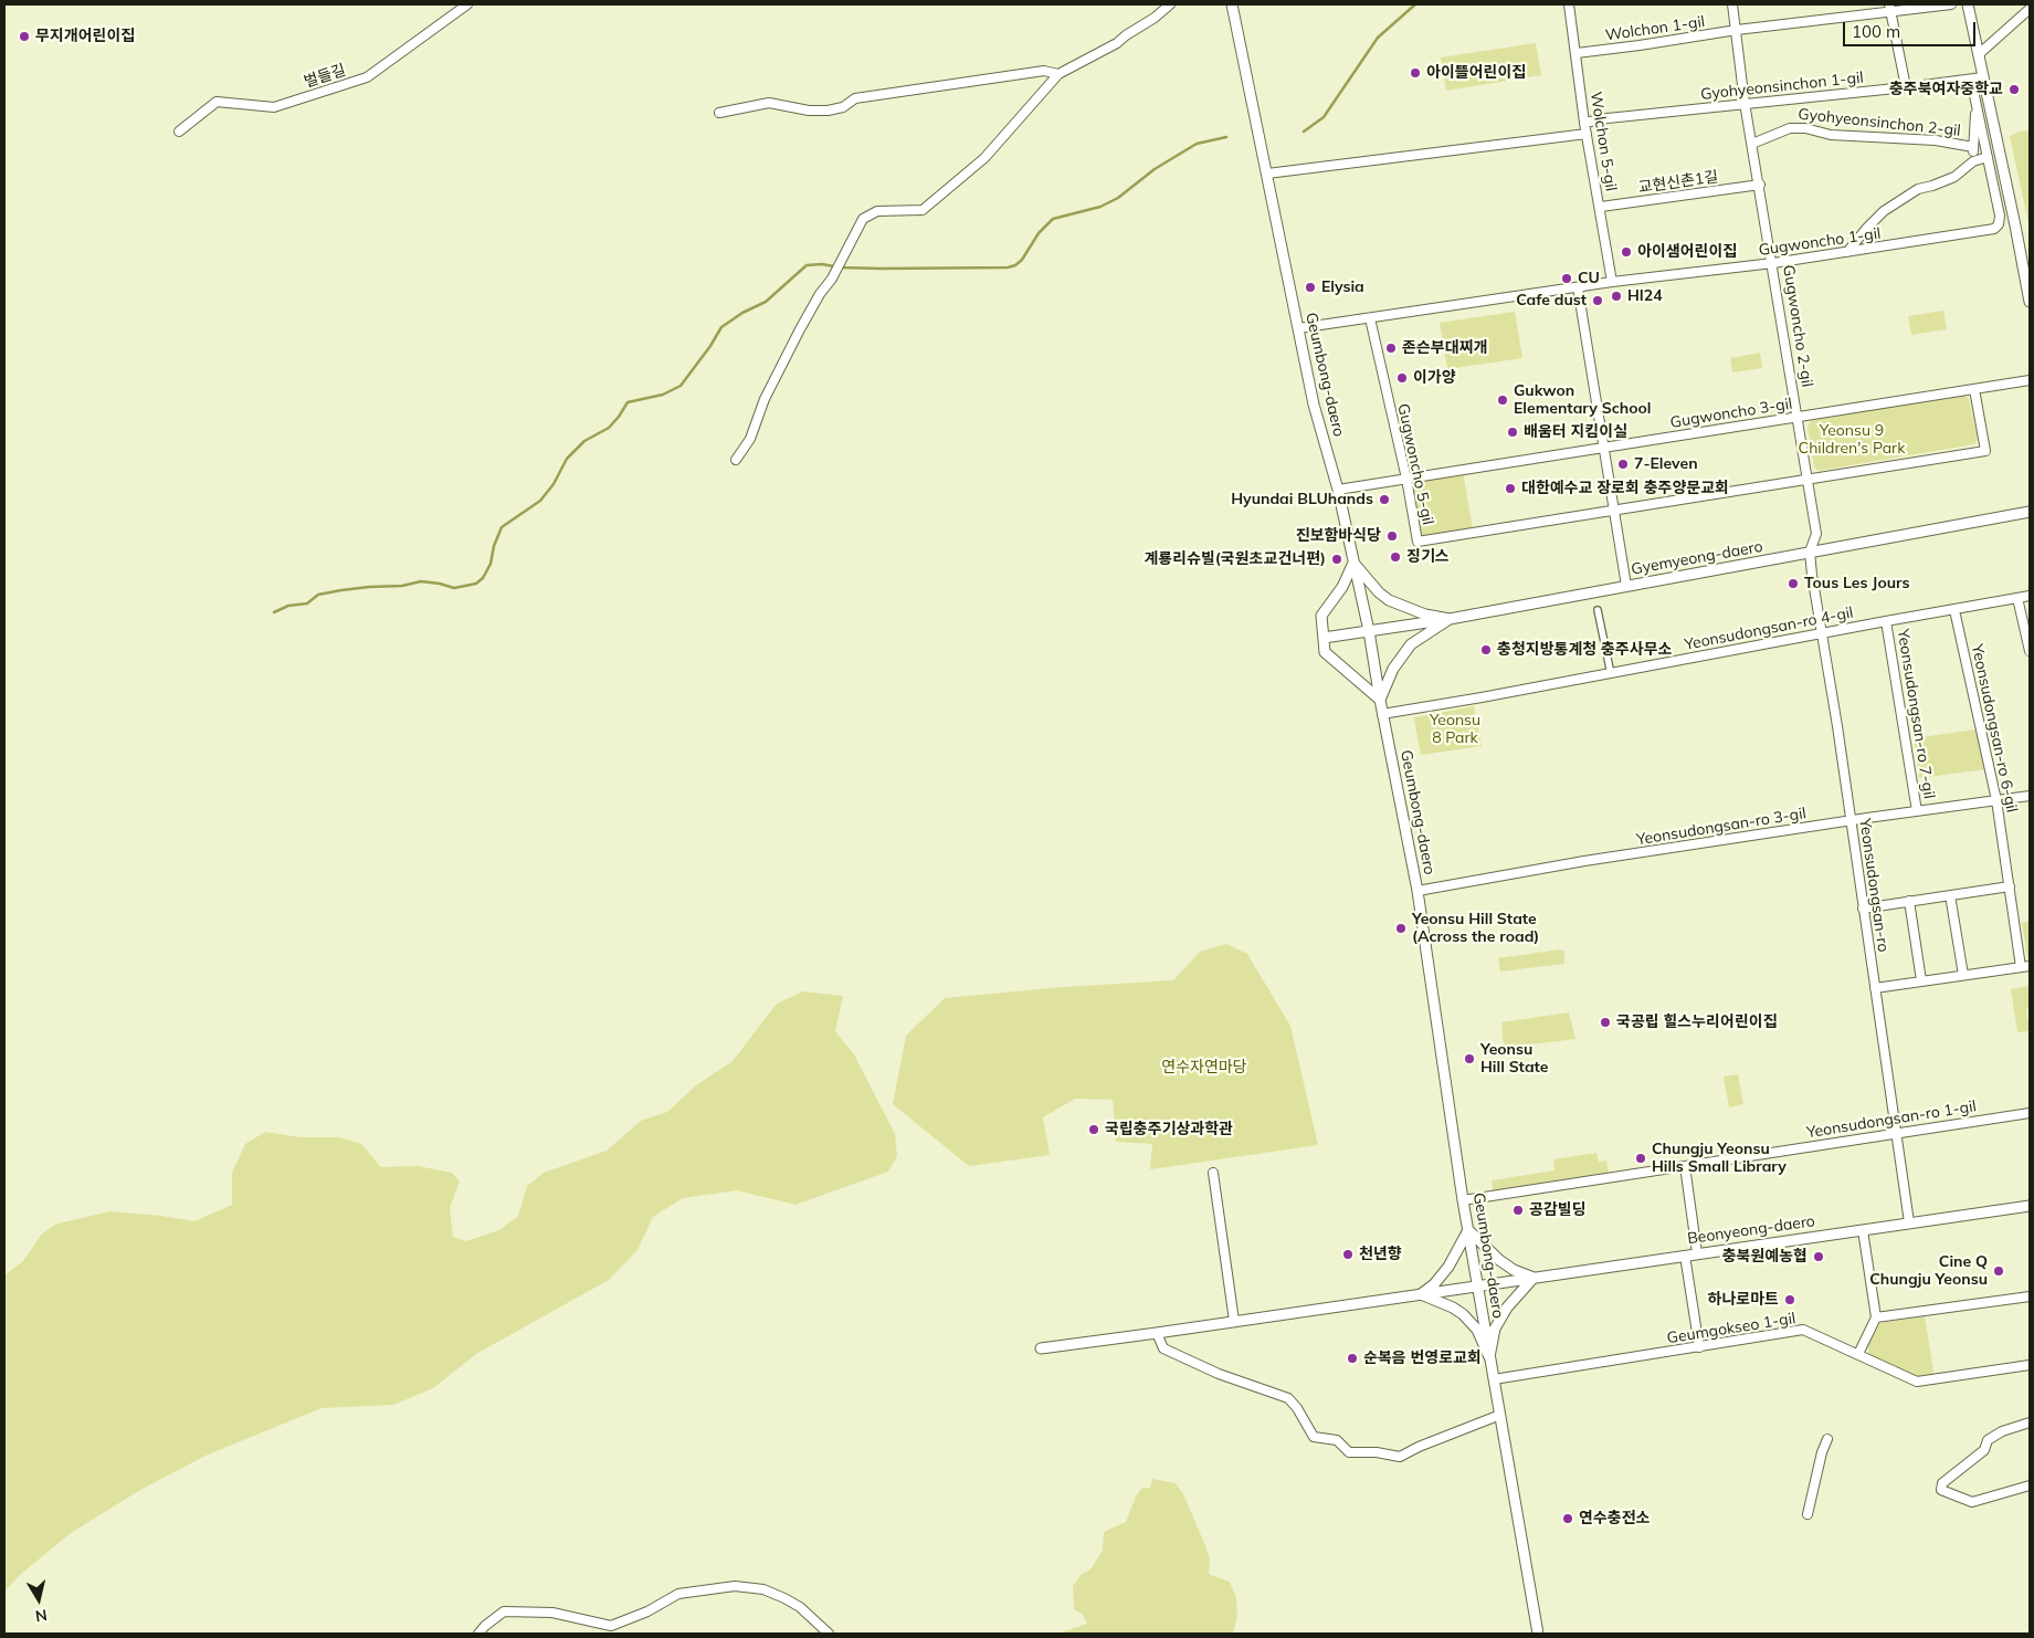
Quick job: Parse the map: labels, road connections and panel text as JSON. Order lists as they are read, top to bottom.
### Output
{
  "streets": {
    "street": [
      "Wolchon 1-gil",
      "벌들길",
      "Gyohyeonsinchon 1-gil",
      "Gyohyeonsinchon 2-gil",
      "Wolchon 5-gil",
      "교현신촌1길",
      "Gugwoncho 1-gil",
      "Gugwoncho 2-gil",
      "Geumbong-daero",
      "Gugwoncho 3-gil",
      "Gugwoncho 5-gil",
      "Gyemyeong-daero",
      "Yeonsudongsan-ro 4-gil",
      "Yeonsudongsan-ro 7-gil",
      "Yeonsudongsan-ro 6-gil",
      "Yeonsudongsan-ro 3-gil",
      "Yeonsudongsan-ro",
      "Yeonsudongsan-ro 1-gil",
      "Beonyeong-daero",
      "Geumgokseo 1-gil"
    ]
  },
  "crossings": [
    ["Wolchon 1-gil", "Wolchon 5-gil"],
    ["Gyohyeonsinchon 1-gil", "Wolchon 5-gil"],
    ["Gyohyeonsinchon 1-gil", "Gugwoncho 1-gil"],
    ["Gyohyeonsinchon 1-gil", "Gugwoncho 2-gil"],
    ["Gyohyeonsinchon 2-gil", "Gugwoncho 2-gil"],
    ["Wolchon 5-gil", "교현신촌1길"],
    ["Wolchon 5-gil", "Gugwoncho 1-gil"],
    ["교현신촌1길", "Gugwoncho 2-gil"],
    ["Gugwoncho 1-gil", "Gugwoncho 2-gil"],
    ["Gugwoncho 1-gil", "Geumbong-daero"],
    ["Gugwoncho 1-gil", "Gugwoncho 5-gil"],
    ["Gugwoncho 2-gil", "Gugwoncho 3-gil"],
    ["Gugwoncho 2-gil", "Gugwoncho 5-gil"],
    ["Gugwoncho 2-gil", "Gyemyeong-daero"],
    ["Gugwoncho 2-gil", "Yeonsudongsan-ro"],
    ["Geumbong-daero", "Gugwoncho 3-gil"],
    ["Geumbong-daero", "Gyemyeong-daero"],
    ["Geumbong-daero", "Yeonsudongsan-ro 4-gil"],
    ["Geumbong-daero", "Yeonsudongsan-ro 3-gil"],
    ["Geumbong-daero", "Yeonsudongsan-ro 1-gil"],
    ["Geumbong-daero", "Beonyeong-daero"],
    ["Geumbong-daero", "Geumgokseo 1-gil"],
    ["Gugwoncho 3-gil", "Gugwoncho 5-gil"],
    ["Gyemyeong-daero", "Yeonsudongsan-ro"],
    ["Yeonsudongsan-ro 4-gil", "Yeonsudongsan-ro 7-gil"],
    ["Yeonsudongsan-ro 4-gil", "Yeonsudongsan-ro 6-gil"],
    ["Yeonsudongsan-ro 4-gil", "Yeonsudongsan-ro"],
    ["Yeonsudongsan-ro 7-gil", "Yeonsudongsan-ro 3-gil"],
    ["Yeonsudongsan-ro 6-gil", "Yeonsudongsan-ro 3-gil"],
    ["Yeonsudongsan-ro 3-gil", "Yeonsudongsan-ro"],
    ["Yeonsudongsan-ro", "Yeonsudongsan-ro 1-gil"],
    ["Yeonsudongsan-ro", "Beonyeong-daero"]
  ],
  "parks": ["Yeonsu 9 Children's Park", "Yeonsu 8 Park", "연수자연마당"],
  "places": [
    "무지개어린이집",
    "아이뜰어린이집",
    "충주북여자중학교",
    "아이샘어린이집",
    "CU",
    "Elysia",
    "HI24",
    "Cafe dust",
    "존슨부대찌개",
    "이가양",
    "Gukwon Elementary School",
    "배움터 지킴이실",
    "7-Eleven",
    "대한예수교 장로회 충주양문교회",
    "Hyundai BLUhands",
    "진보함바식당",
    "징기스",
    "계룡리슈빌(국원초교건너편)",
    "Tous Les Jours",
    "충청지방통계청 충주사무소",
    "Yeonsu Hill State (Across the road)",
    "국공립 힐스누리어린이집",
    "Yeonsu Hill State",
    "국립충주기상과학관",
    "Chungju Yeonsu Hills Small Library",
    "공감빌딩",
    "천년향",
    "충북원예농협",
    "Cine Q Chungju Yeonsu",
    "하나로마트",
    "순복음 번영로교회",
    "연수충전소"
  ],
  "scale_bar": "100 m",
  "north": "bottom"
}
